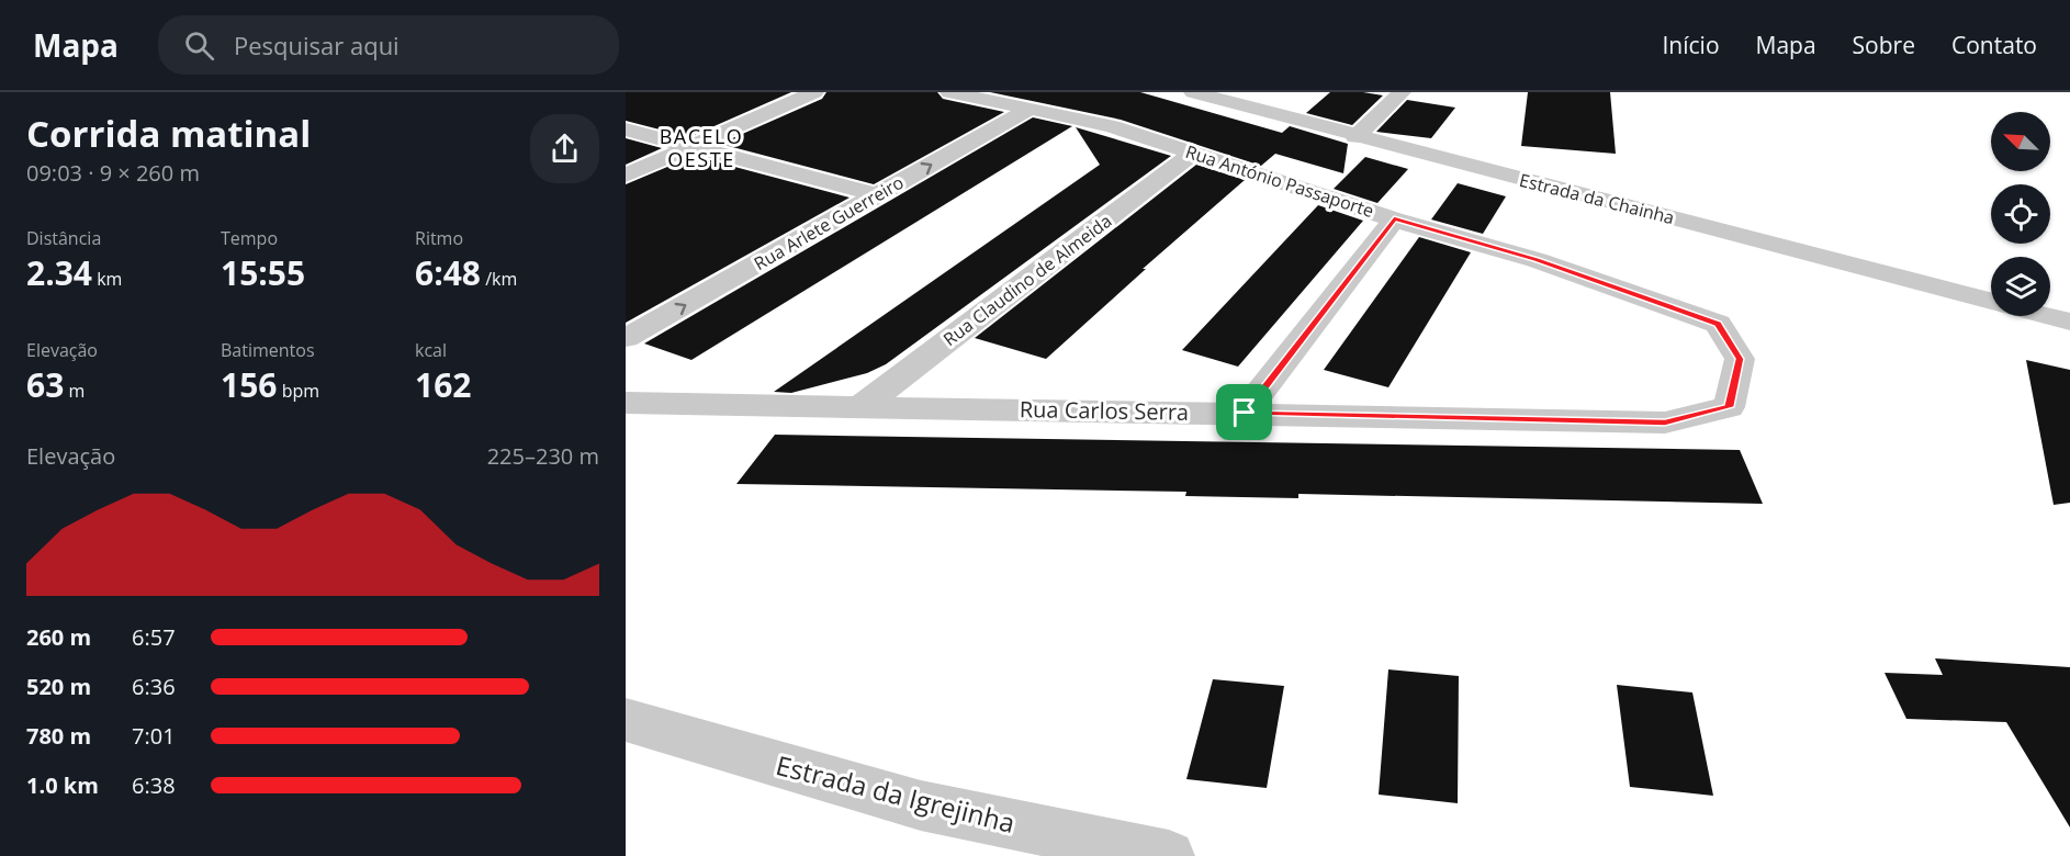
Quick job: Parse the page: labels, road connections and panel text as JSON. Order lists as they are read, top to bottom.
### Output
{
  "streets": {
    "street": [
      "Rua António Passaporte",
      "Estrada da Chainha",
      "Rua Arlete Guerreiro",
      "Rua Claudino de Almeida",
      "Rua Carlos Serra",
      "Estrada da Igrejinha"
    ]
  },
  "crossings": [
    ["Rua António Passaporte", "Rua Arlete Guerreiro"],
    ["Rua António Passaporte", "Rua Claudino de Almeida"],
    ["Rua António Passaporte", "Rua Carlos Serra"],
    ["Rua Claudino de Almeida", "Rua Carlos Serra"]
  ],
  "districts": ["BACELO OESTE"],
  "north": "top left",
  "page": {
    "header": "Mapa",
    "search": "Pesquisar aqui",
    "nav": [
      "Início",
      "Mapa",
      "Sobre",
      "Contato"
    ],
    "heading": ["Corrida matinal", "09:03 · 9 × 260 m"],
    "stats": [
      ["Distância", "2.34 km"],
      ["Tempo", "15:55"],
      ["Ritmo", "6:48 /km"],
      ["Elevação", "63 m"],
      ["Batimentos", "156 bpm"],
      ["kcal", "162"]
    ],
    "chart": ["Elevação", "225–230 m"],
    "list": [
      {
        "name": "260 m",
        "note": "6:57"
      },
      {
        "name": "520 m",
        "note": "6:36"
      },
      {
        "name": "780 m",
        "note": "7:01"
      },
      {
        "name": "1.0 km",
        "note": "6:38"
      }
    ]
  }
}
